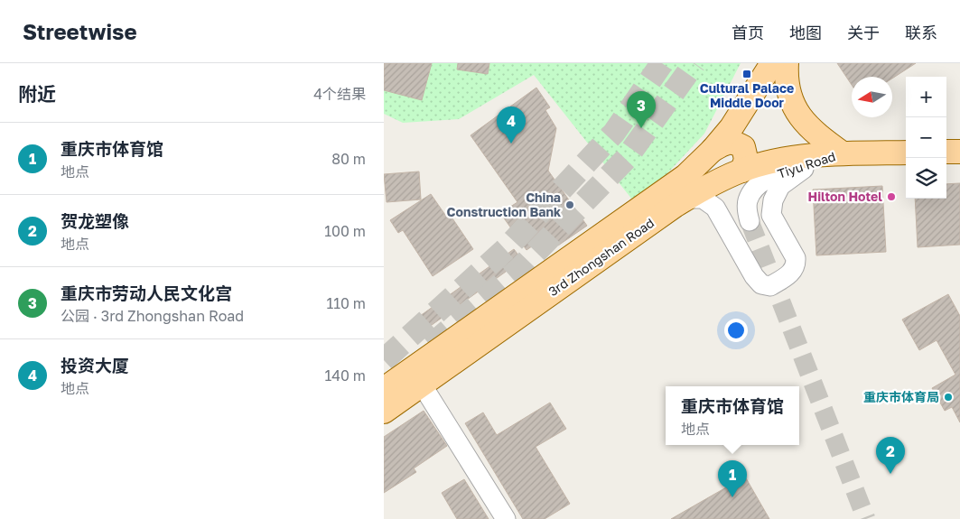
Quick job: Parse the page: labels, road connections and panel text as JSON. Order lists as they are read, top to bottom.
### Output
{
  "streets": {
    "main road": ["3rd Zhongshan Road"],
    "street": ["Tiyu Road"]
  },
  "crossings": [
    ["Tiyu Road", "3rd Zhongshan Road"]
  ],
  "places": {
    "transit": ["Cultural Palace Middle Door"],
    "other": ["Hilton Hotel", "China Construction Bank", "重庆市体育局"]
  },
  "north": "left",
  "page": {
    "header": "Streetwise",
    "nav": [
      "首页",
      "地图",
      "关于",
      "联系"
    ],
    "heading": ["附近", "4个结果"],
    "map_buttons": ["+", "−"],
    "pins": [
      "3",
      "4",
      "2",
      "1"
    ],
    "list": [
      {
        "mark": "1",
        "name": "重庆市体育馆",
        "note": "地点",
        "value": "80 m"
      },
      {
        "mark": "2",
        "name": "贺龙塑像",
        "note": "地点",
        "value": "100 m"
      },
      {
        "mark": "3",
        "name": "重庆市劳动人民文化宫",
        "note": "公园 · 3rd Zhongshan Road",
        "value": "110 m"
      },
      {
        "mark": "4",
        "name": "投资大厦",
        "note": "地点",
        "value": "140 m"
      }
    ],
    "popup": ["重庆市体育馆", "地点"]
  }
}
